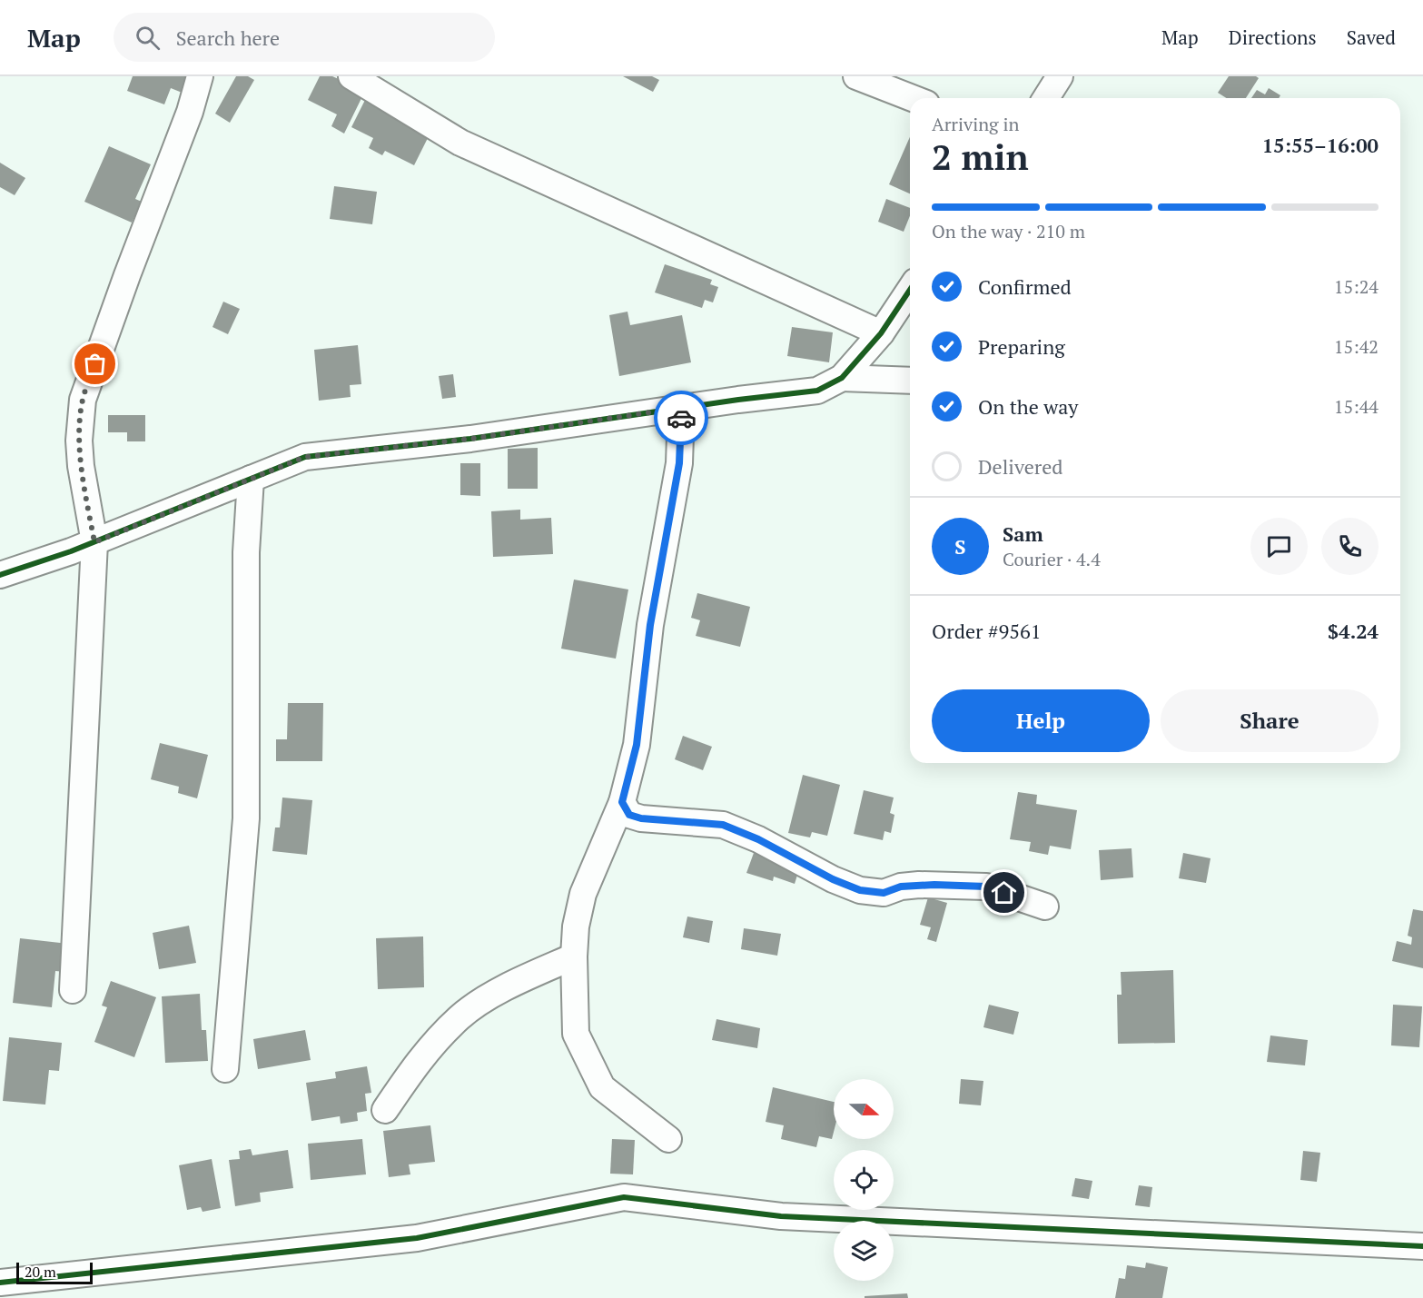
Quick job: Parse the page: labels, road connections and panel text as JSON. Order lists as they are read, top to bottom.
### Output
{
  "scale_bar": "20 m",
  "north": "right",
  "page": {
    "header": "Map",
    "search": "Search here",
    "nav": ["Map", "Directions", "Saved"],
    "heading": ["2 min", "Arriving in", "15:55–16:00"],
    "panel": [
      "Sam",
      "Courier · 4.4",
      "Order #9561",
      "$4.24"
    ],
    "bar": "On the way · 210 m",
    "list": [
      ["Confirmed", "15:24"],
      ["Preparing", "15:42"],
      ["On the way", "15:44"],
      "Delivered"
    ],
    "round": "S",
    "buttons": ["Help", "Share"],
    "scale": "20 m"
  }
}
